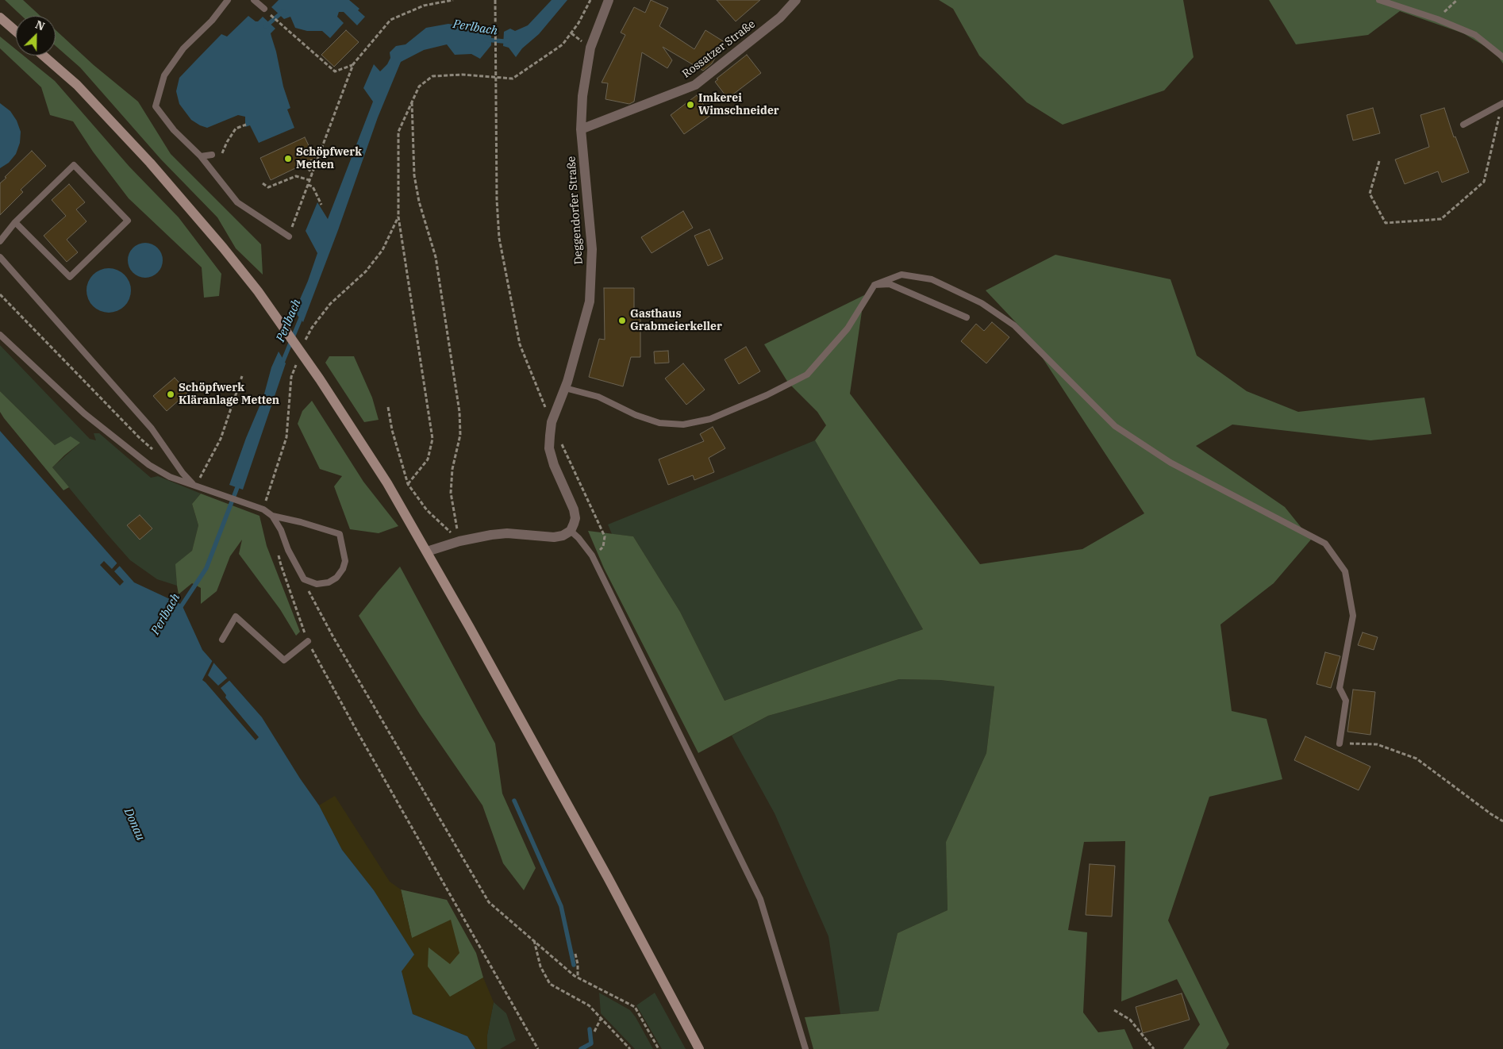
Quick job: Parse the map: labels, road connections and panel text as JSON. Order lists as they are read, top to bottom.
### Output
{
  "streets": {
    "street": ["Rossatzer Straße", "Deggendorfer Straße"]
  },
  "crossings": [
    ["Rossatzer Straße", "Deggendorfer Straße"]
  ],
  "water": ["Perlbach", "Donau"],
  "places": [
    "Imkerei Wimschneider",
    "Schöpfwerk Metten",
    "Gasthaus Grabmeierkeller",
    "Schöpfwerk Kläranlage Metten"
  ],
  "north": "top right"
}
